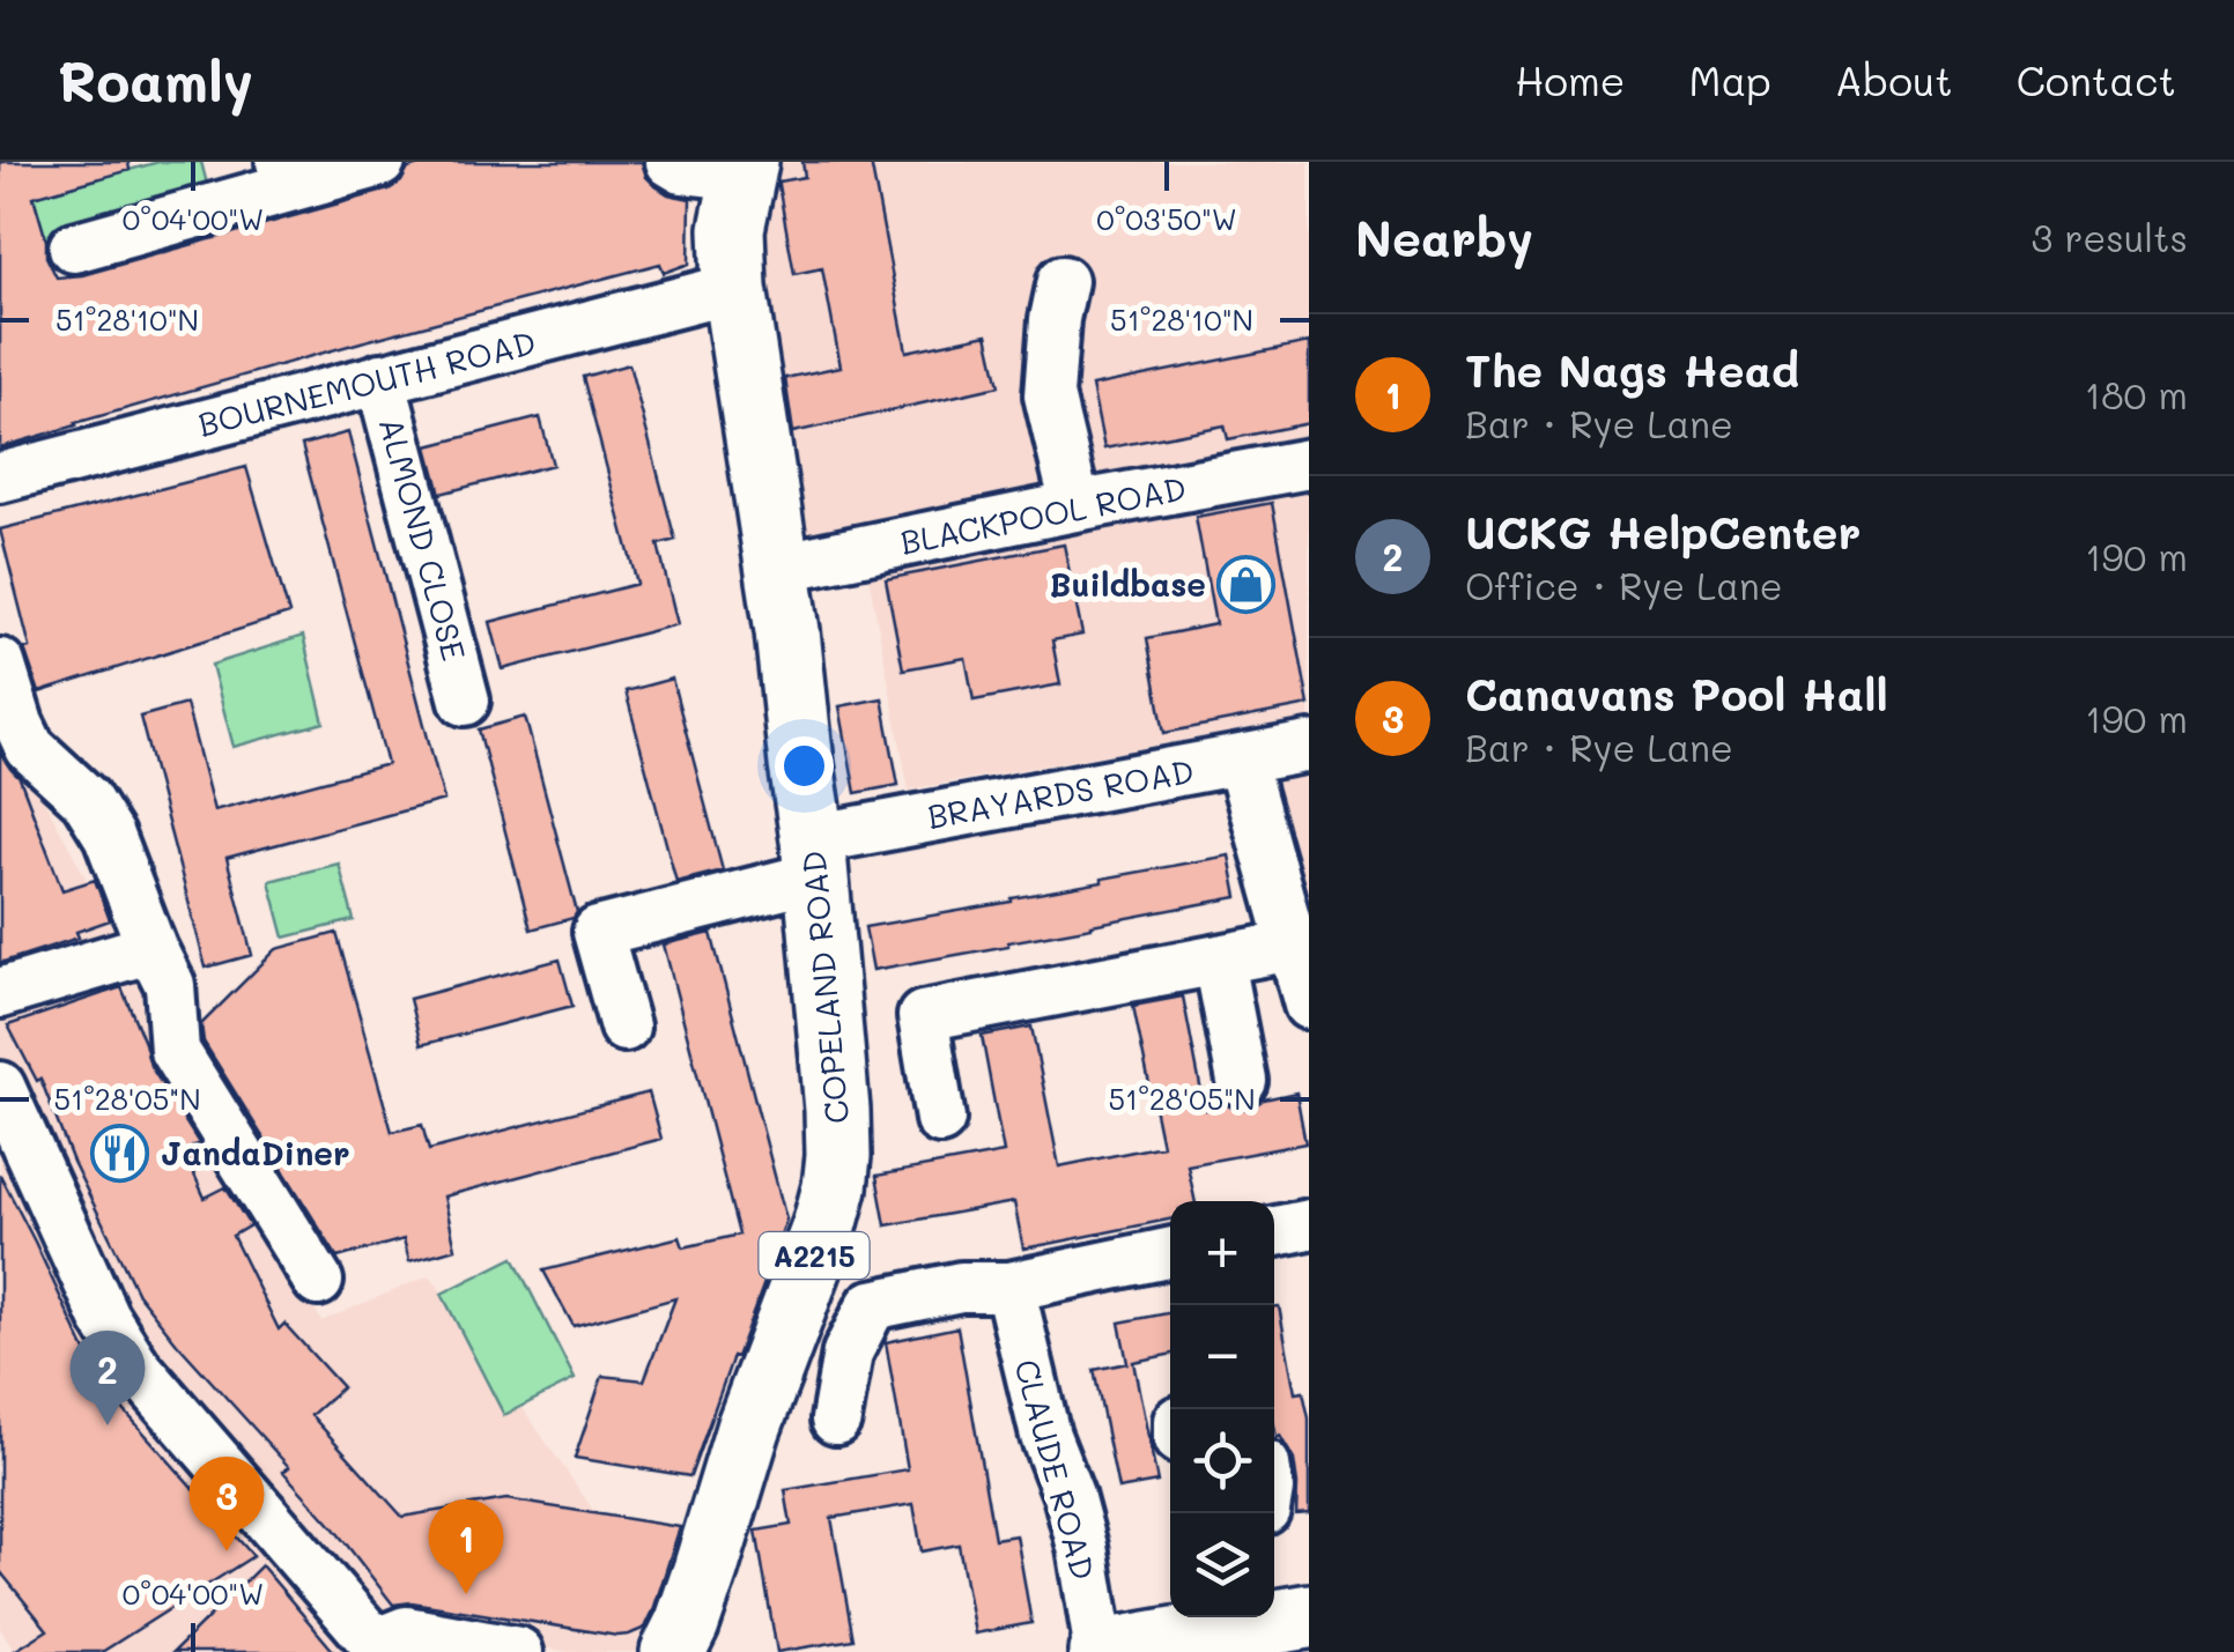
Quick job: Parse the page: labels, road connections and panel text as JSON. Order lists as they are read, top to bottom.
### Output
{
  "streets": {
    "main road": ["COPELAND ROAD", "A2215"],
    "street": [
      "BOURNEMOUTH ROAD",
      "BLACKPOOL ROAD",
      "ALMOND CLOSE",
      "BRAYARDS ROAD",
      "CLAUDE ROAD"
    ]
  },
  "crossings": [
    ["BOURNEMOUTH ROAD", "ALMOND CLOSE"],
    ["BOURNEMOUTH ROAD", "COPELAND ROAD"],
    ["BLACKPOOL ROAD", "COPELAND ROAD"],
    ["BRAYARDS ROAD", "COPELAND ROAD"]
  ],
  "places": {
    "shop": ["Buildbase"],
    "restaurant": ["JandaDiner"]
  },
  "page": {
    "header": "Roamly",
    "nav": [
      "Home",
      "Map",
      "About",
      "Contact"
    ],
    "heading": ["Nearby", "3 results"],
    "list": [
      {
        "mark": "1",
        "name": "The Nags Head",
        "note": "Bar · Rye Lane",
        "value": "180 m"
      },
      {
        "mark": "2",
        "name": "UCKG HelpCenter",
        "note": "Office · Rye Lane",
        "value": "190 m"
      },
      {
        "mark": "3",
        "name": "Canavans Pool Hall",
        "note": "Bar · Rye Lane",
        "value": "190 m"
      }
    ],
    "map_buttons": ["+", "−"],
    "pins": ["2", "3", "1"]
  },
  "coordinates": [
    "0°04'00\"W",
    "0°03'50\"W",
    "51°28'10\"N",
    "51°28'05\"N"
  ]
}
